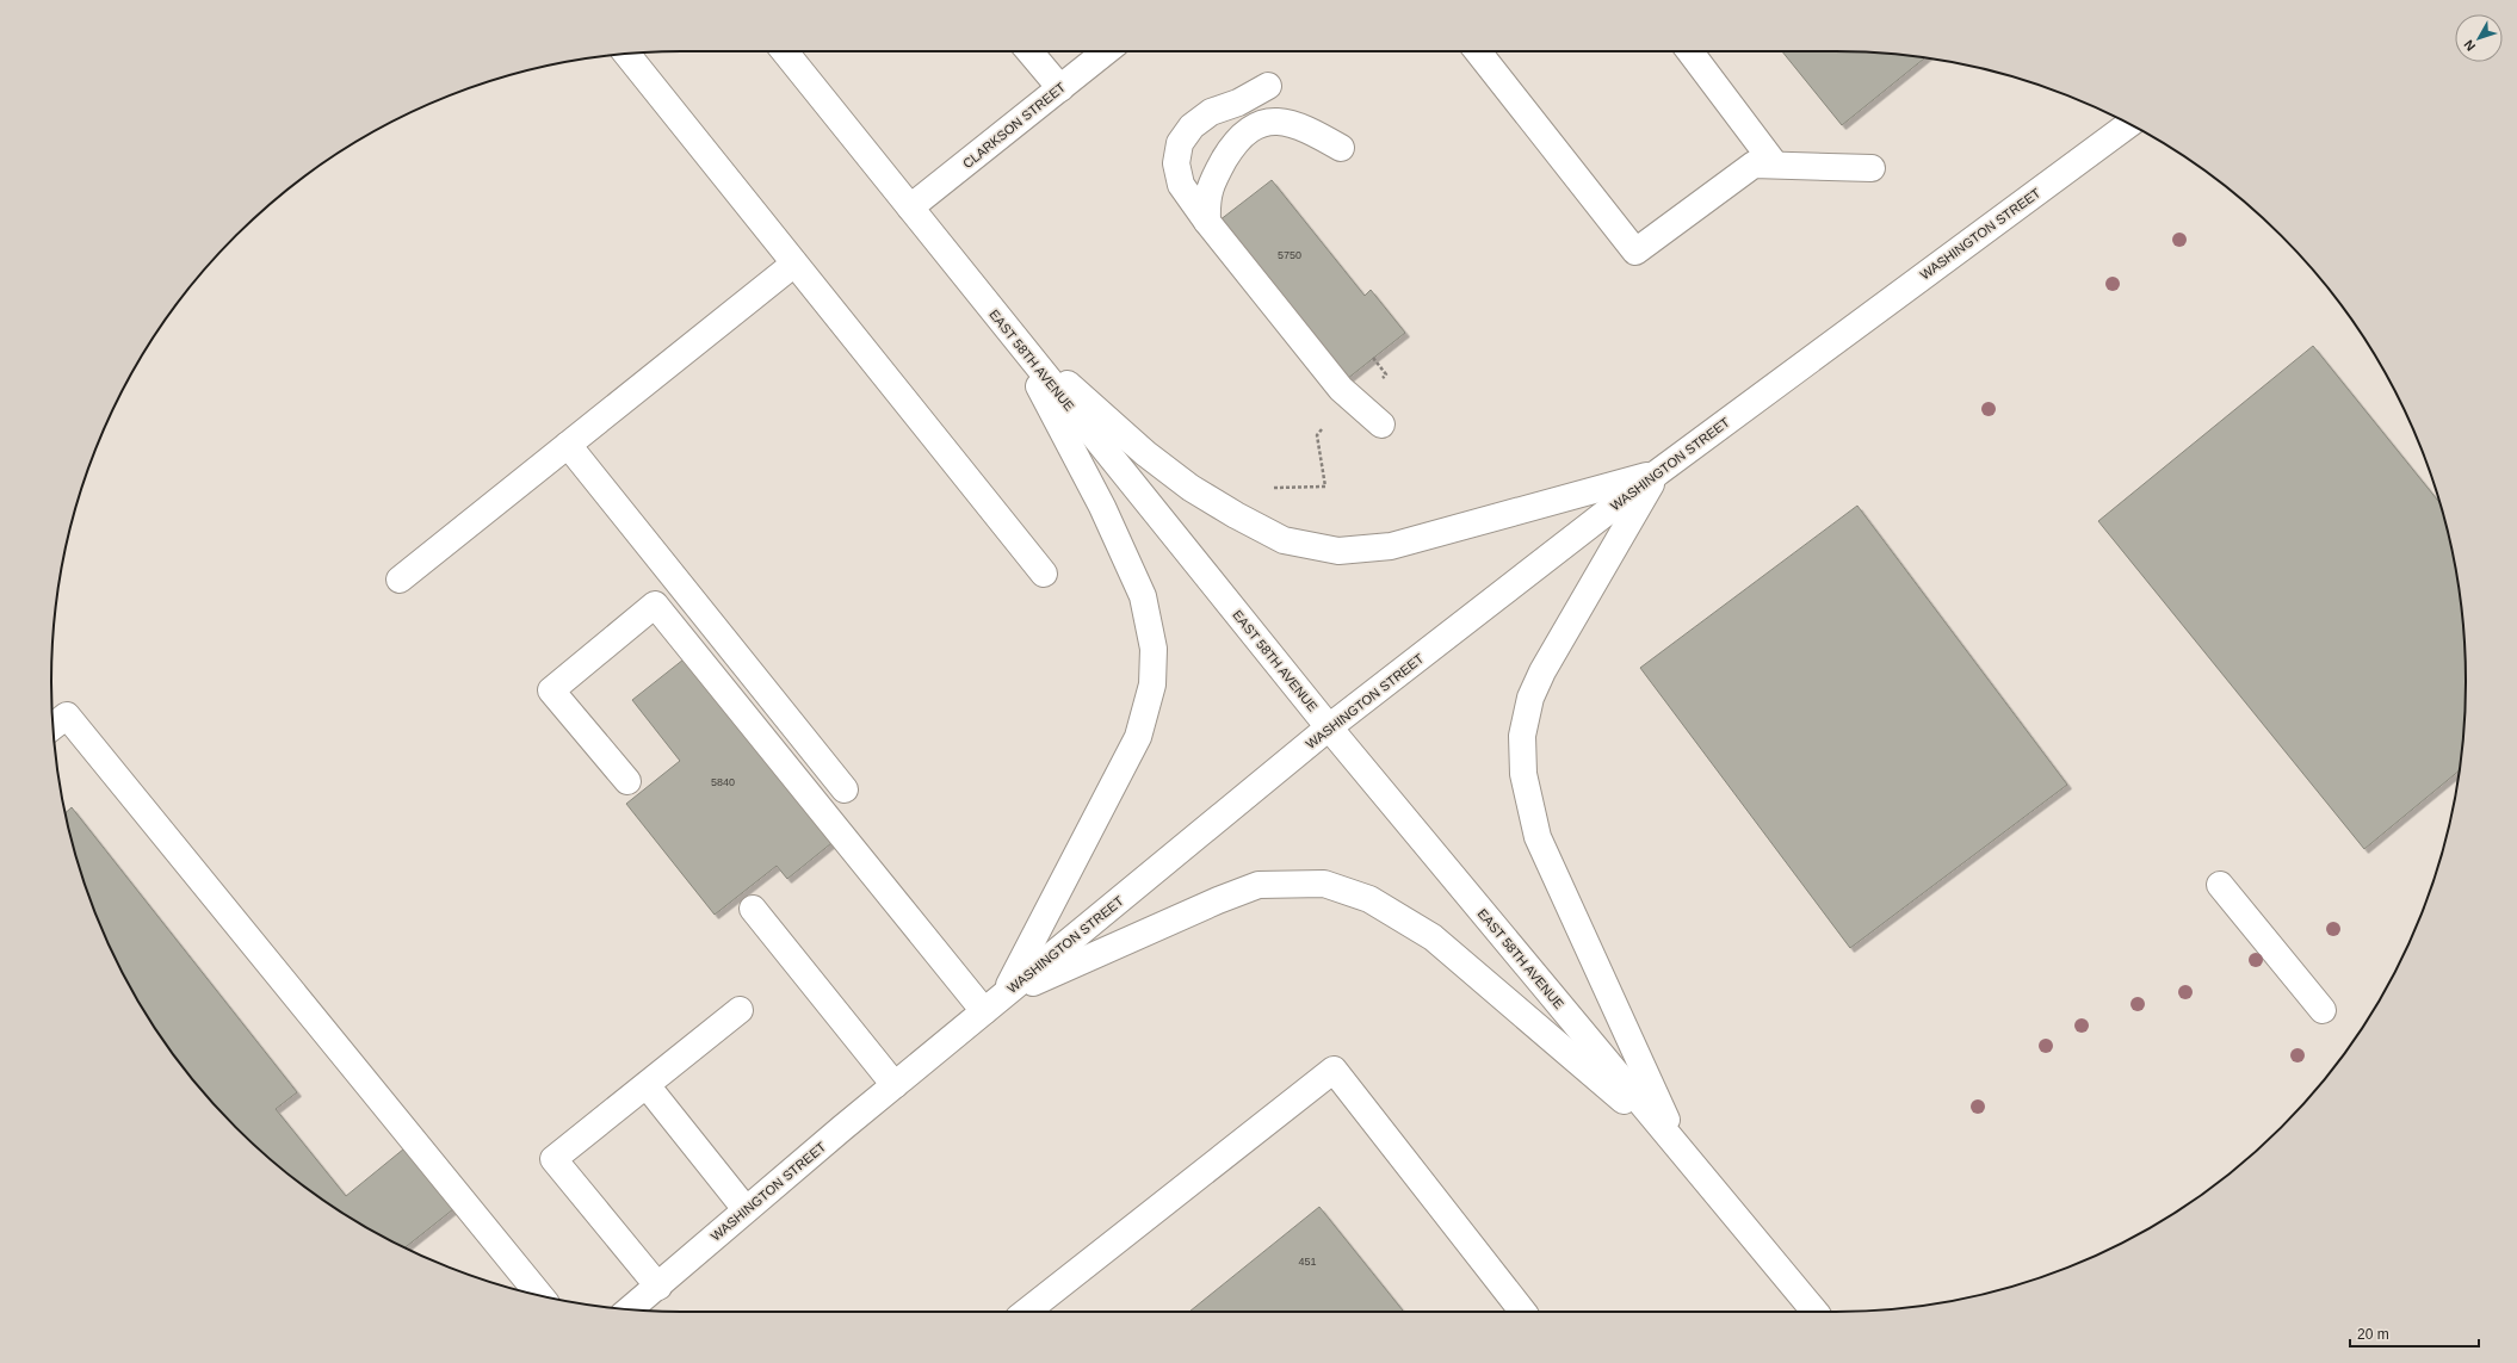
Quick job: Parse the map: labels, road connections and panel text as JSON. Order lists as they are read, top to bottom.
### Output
{
  "streets": {
    "main road": ["CLARKSON STREET", "WASHINGTON STREET", "EAST 58TH AVENUE"]
  },
  "crossings": [
    ["CLARKSON STREET", "EAST 58TH AVENUE"],
    ["WASHINGTON STREET", "EAST 58TH AVENUE"]
  ],
  "house_numbers": ["5750", "5840", "451"],
  "scale_bar": "20 m",
  "north": "bottom left"
}
